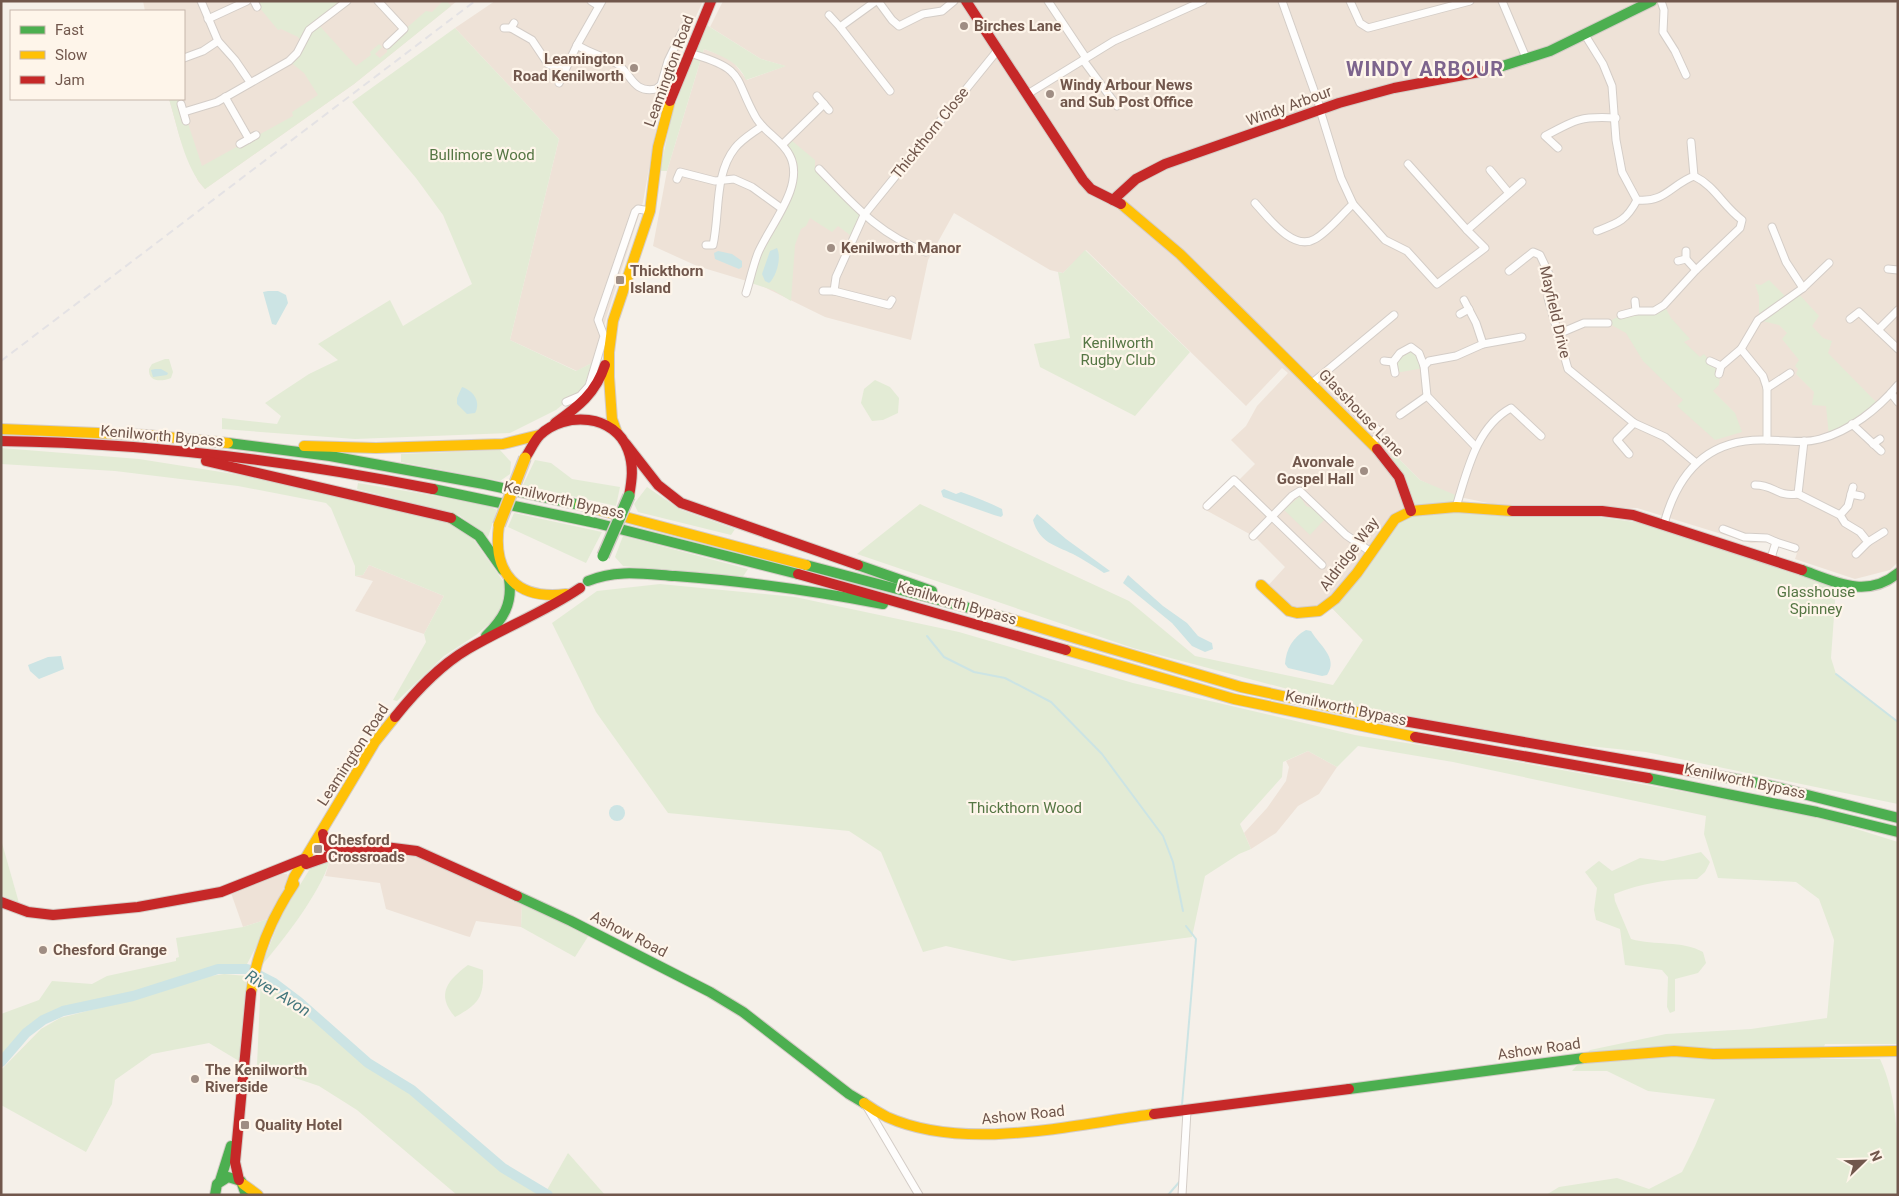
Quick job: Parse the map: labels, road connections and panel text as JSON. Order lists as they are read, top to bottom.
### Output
{
  "streets": {
    "main road": [
      "Leamington Road",
      "Windy Arbour",
      "Glasshouse Lane",
      "Kenilworth Bypass",
      "Aldridge Way",
      "Ashow Road"
    ],
    "street": ["Thickthorn Close", "Mayfield Drive"]
  },
  "crossings": [
    ["Leamington Road", "Ashow Road"],
    ["Windy Arbour", "Glasshouse Lane"],
    ["Glasshouse Lane", "Aldridge Way"]
  ],
  "districts": ["WINDY ARBOUR"],
  "water": ["River Avon"],
  "parks": [
    "Bullimore Wood",
    "Kenilworth Rugby Club",
    "Glasshouse Spinney",
    "Thickthorn Wood"
  ],
  "places": {
    "other": [
      "Birches Lane",
      "Leamington Road Kenilworth",
      "Windy Arbour News and Sub Post Office",
      "Kenilworth Manor",
      "Avonvale Gospel Hall",
      "Chesford Grange",
      "The Kenilworth Riverside"
    ],
    "transit": ["Thickthorn Island", "Chesford Crossroads", "Quality Hotel"]
  },
  "legend": ["Fast", "Slow", "Jam"],
  "north": "top right"
}
